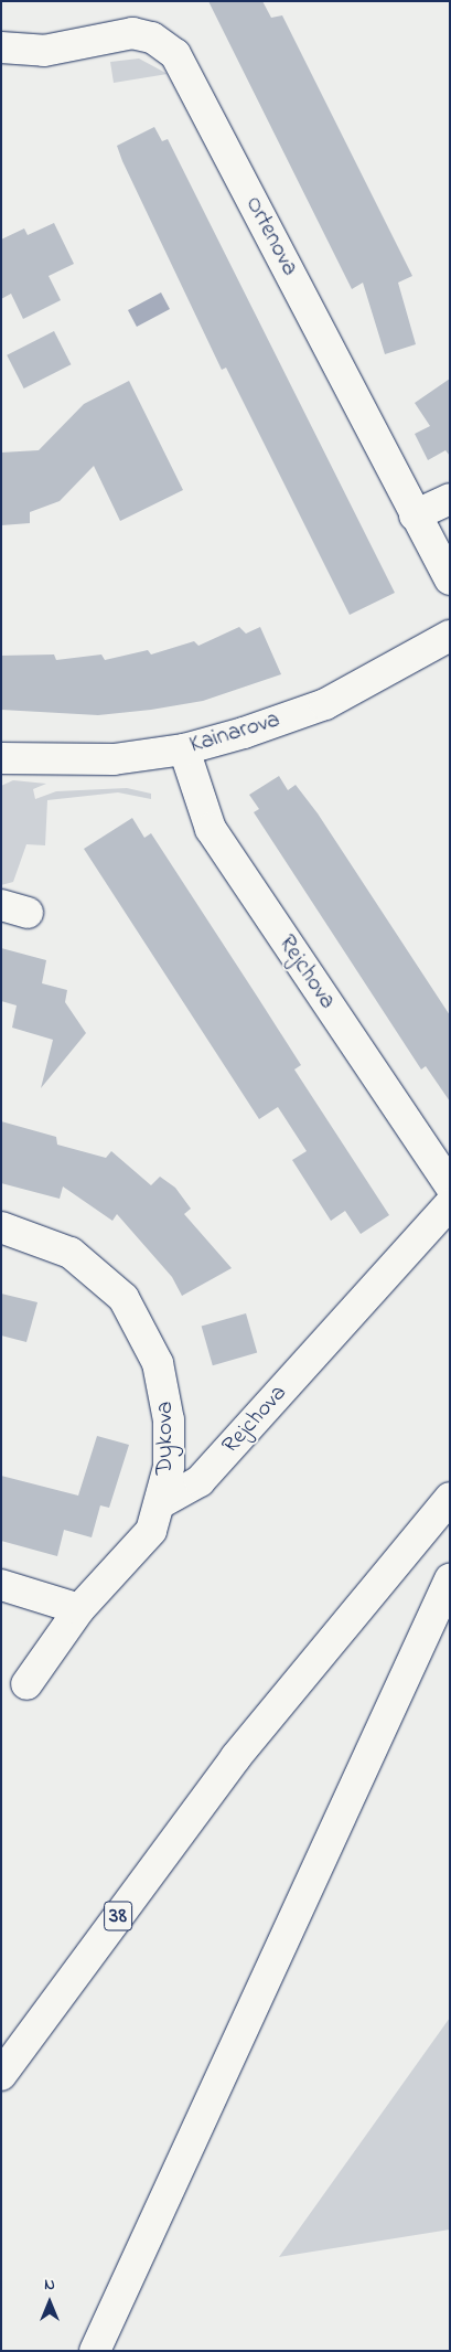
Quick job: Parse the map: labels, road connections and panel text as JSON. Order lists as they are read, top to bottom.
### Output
{
  "streets": {
    "street": [
      "Ortenova",
      "Kainarova",
      "Rejchova",
      "Dykova",
      "38"
    ]
  },
  "crossings": [
    ["Kainarova", "Rejchova"],
    ["Rejchova", "Dykova"]
  ],
  "north": "top"
}
